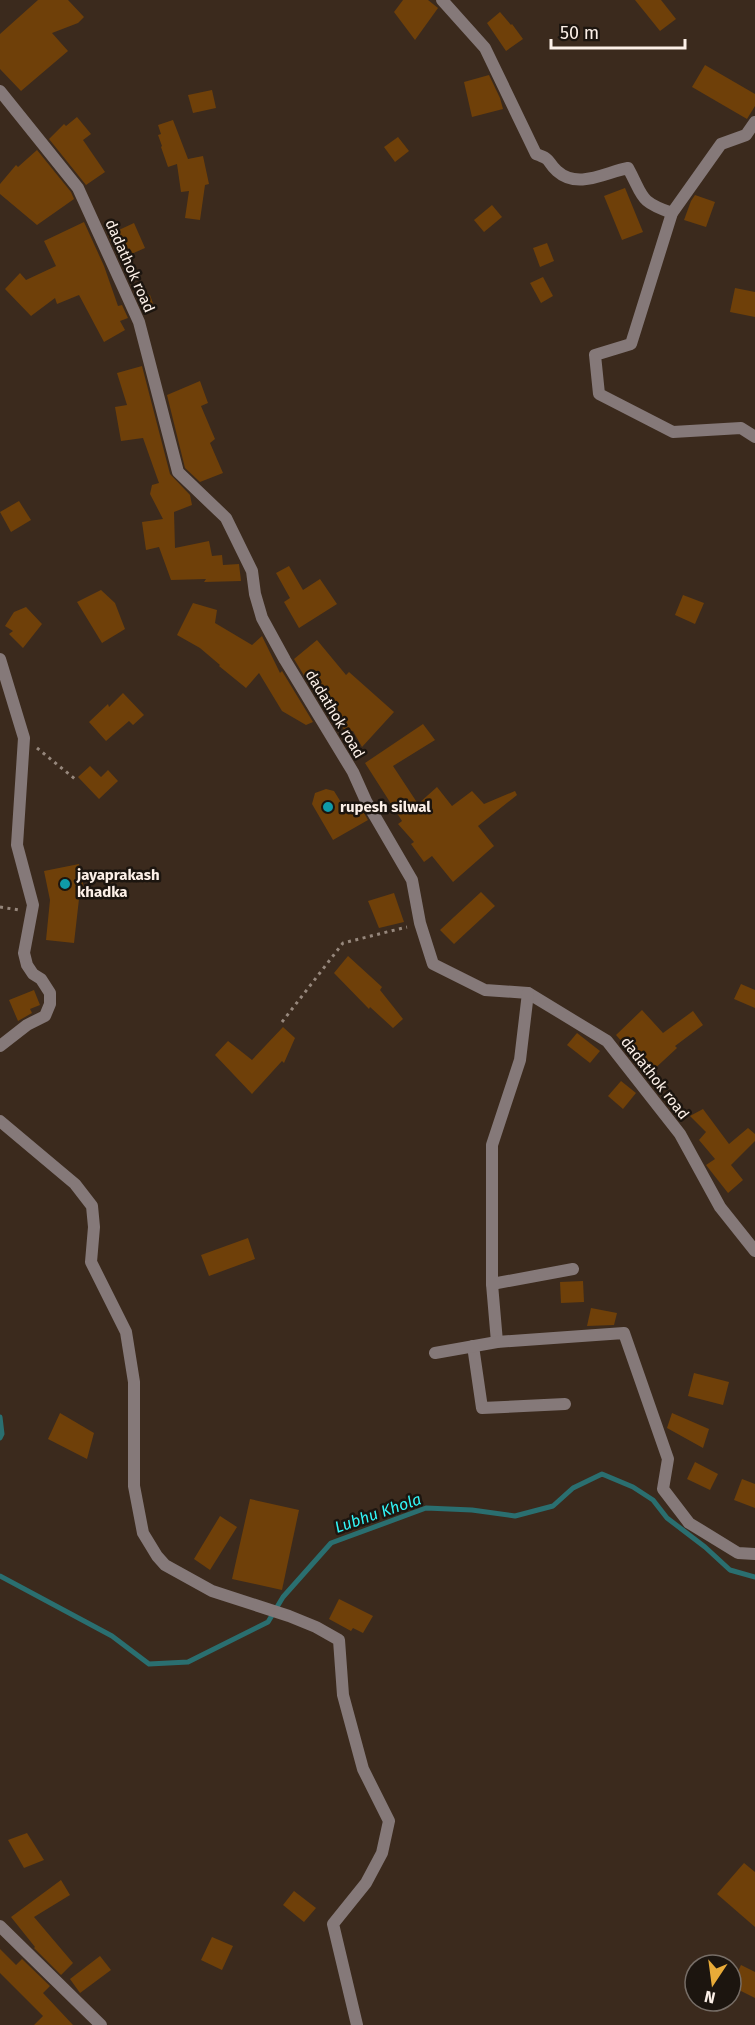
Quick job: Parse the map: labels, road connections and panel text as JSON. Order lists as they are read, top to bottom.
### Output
{
  "streets": {
    "street": ["dadathok road"]
  },
  "water": ["Lubhu Khola"],
  "places": ["rupesh silwal", "jayaprakash khadka"],
  "scale_bar": "50 m",
  "north": "bottom"
}
